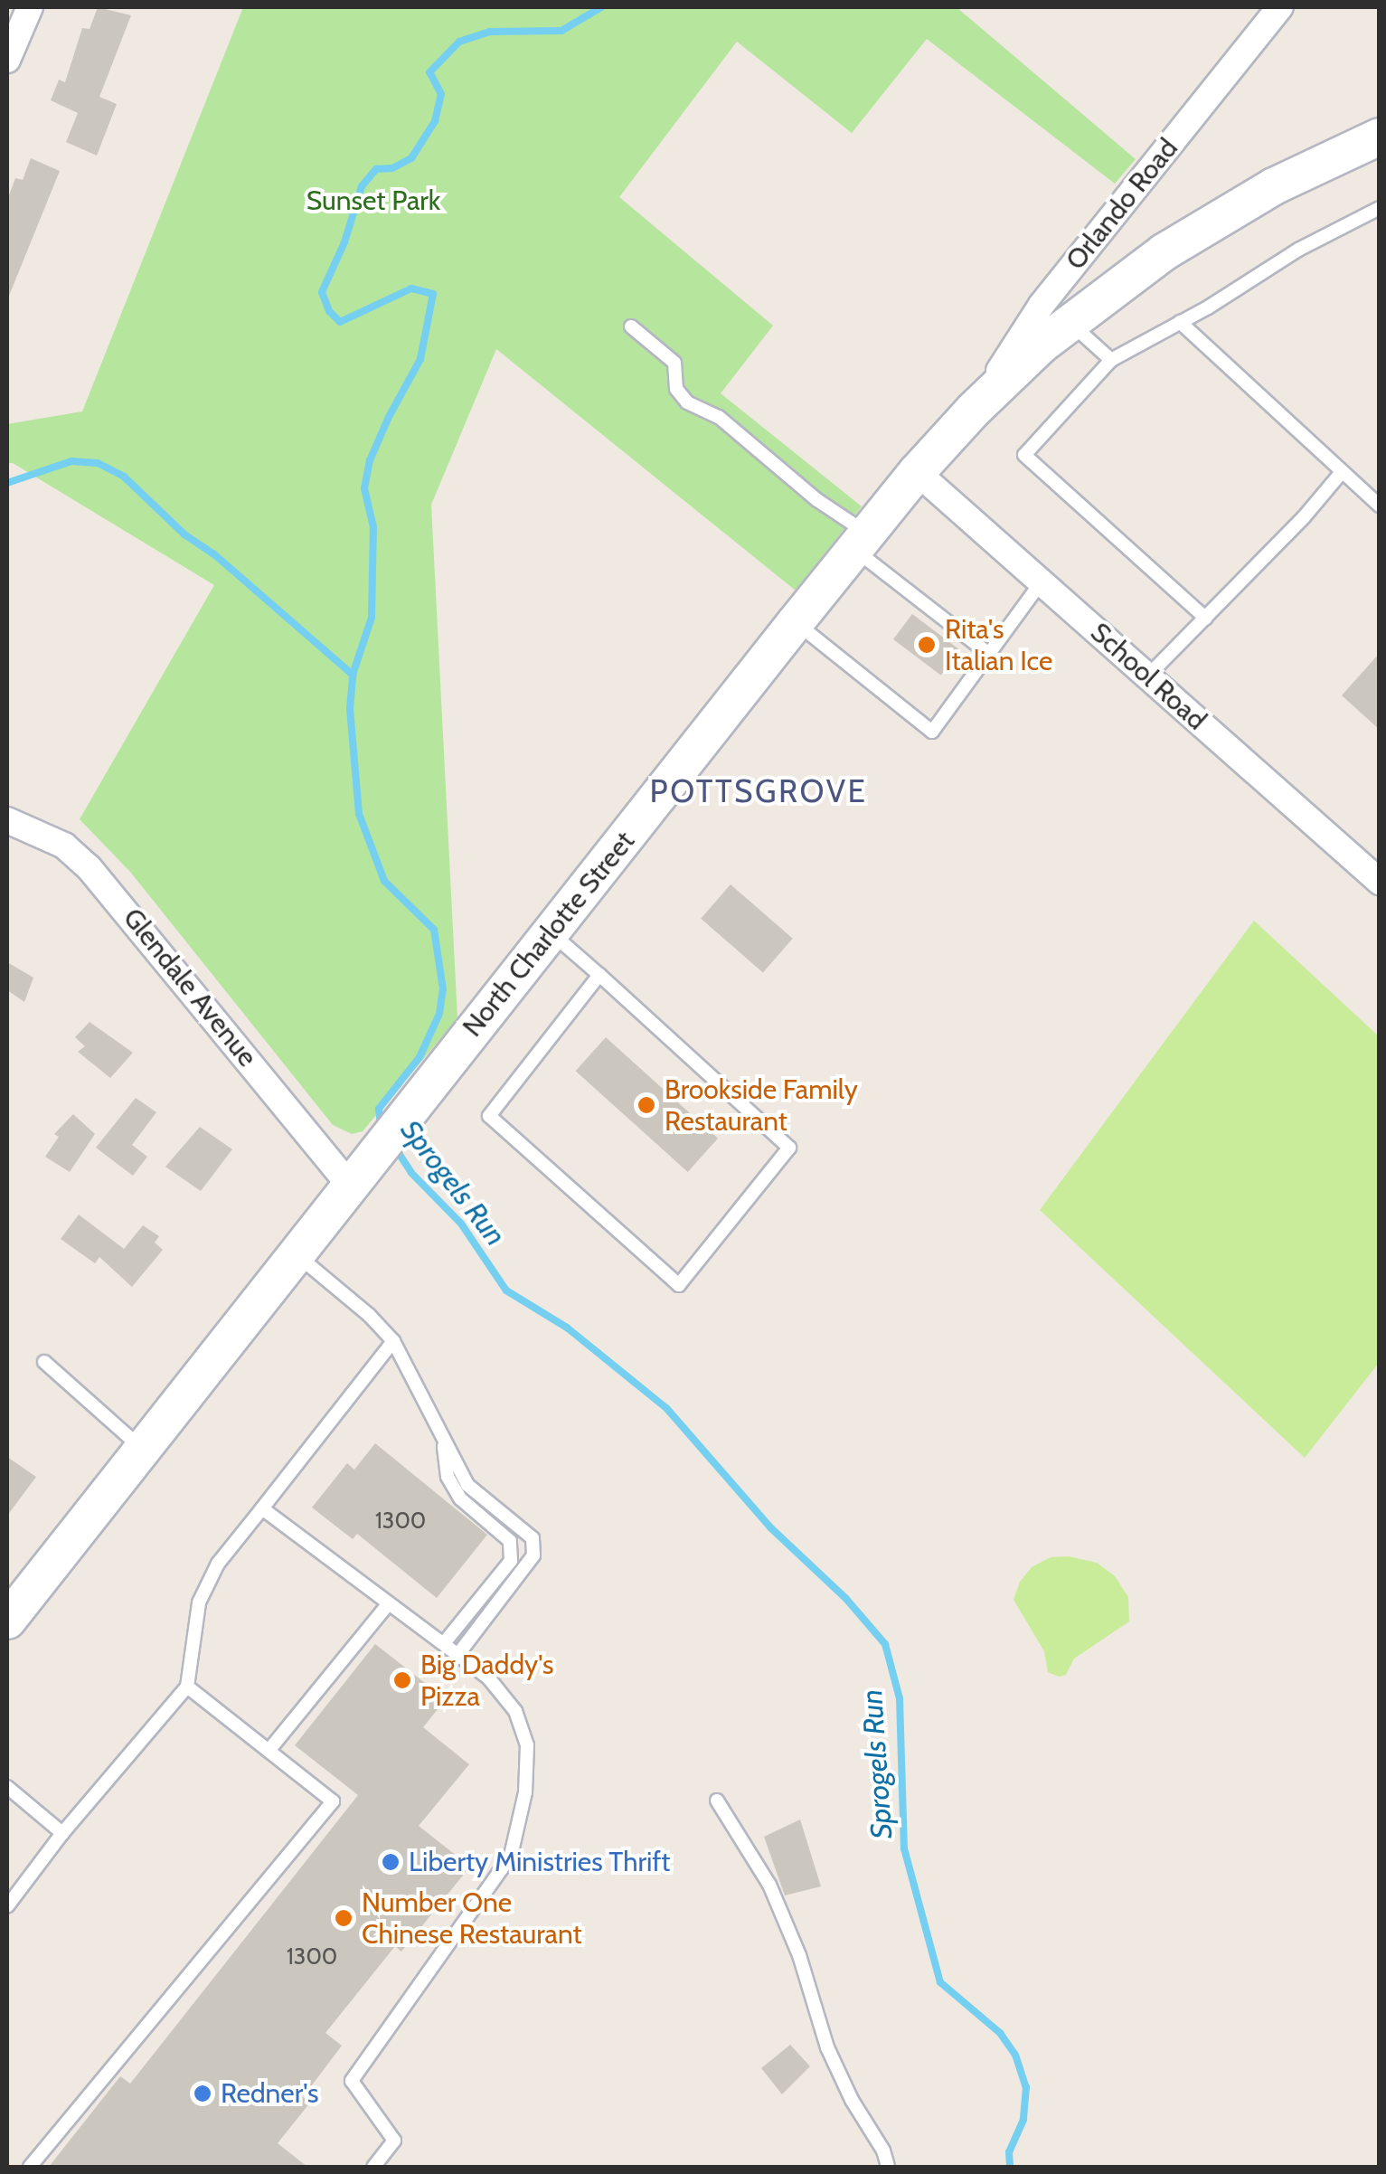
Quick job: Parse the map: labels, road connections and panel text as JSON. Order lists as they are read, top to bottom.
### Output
{
  "streets": {
    "main road": ["North Charlotte Street"],
    "street": ["Orlando Road", "School Road", "Glendale Avenue"]
  },
  "crossings": [
    ["Orlando Road", "North Charlotte Street"],
    ["School Road", "North Charlotte Street"],
    ["North Charlotte Street", "Glendale Avenue"]
  ],
  "districts": ["POTTSGROVE"],
  "water": ["Sprogels Run"],
  "parks": ["Sunset Park"],
  "places": [
    "Rita's Italian Ice",
    "Brookside Family Restaurant",
    "Big Daddy's Pizza",
    "Liberty Ministries Thrift",
    "Number One Chinese Restaurant",
    "Redner's"
  ],
  "house_numbers": ["1300", "1300"]
}
